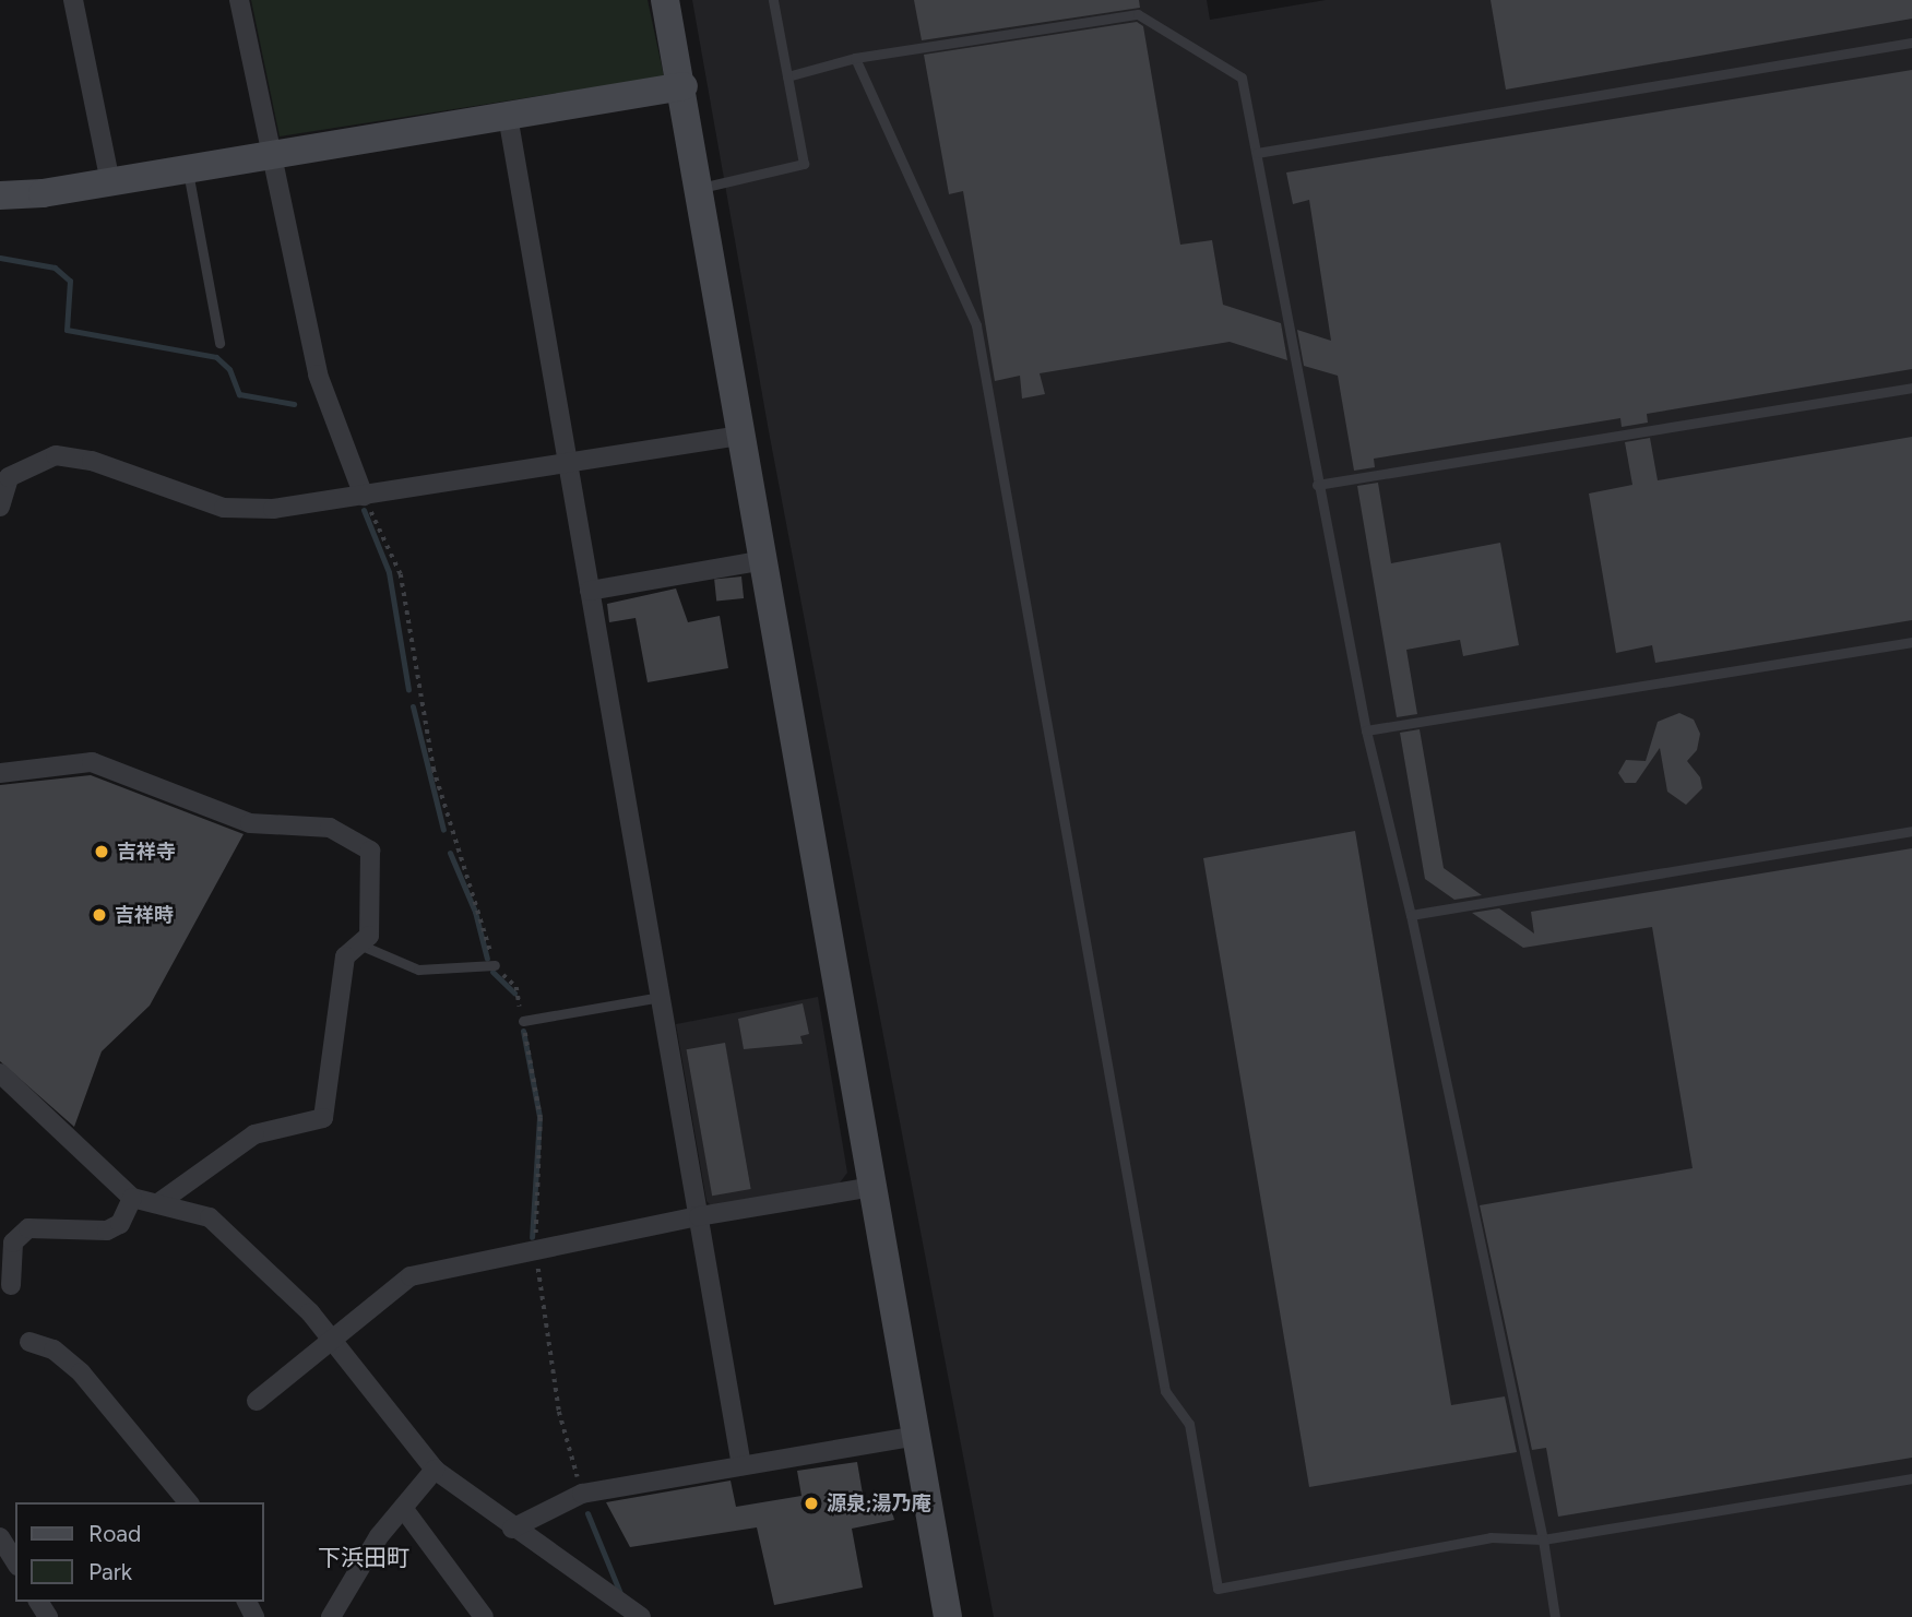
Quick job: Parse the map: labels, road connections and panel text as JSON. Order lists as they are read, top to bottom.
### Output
{
  "districts": ["下浜田町"],
  "places": ["吉祥寺", "吉祥時", "源泉;湯乃庵"],
  "legend": ["Road", "Park"]
}
